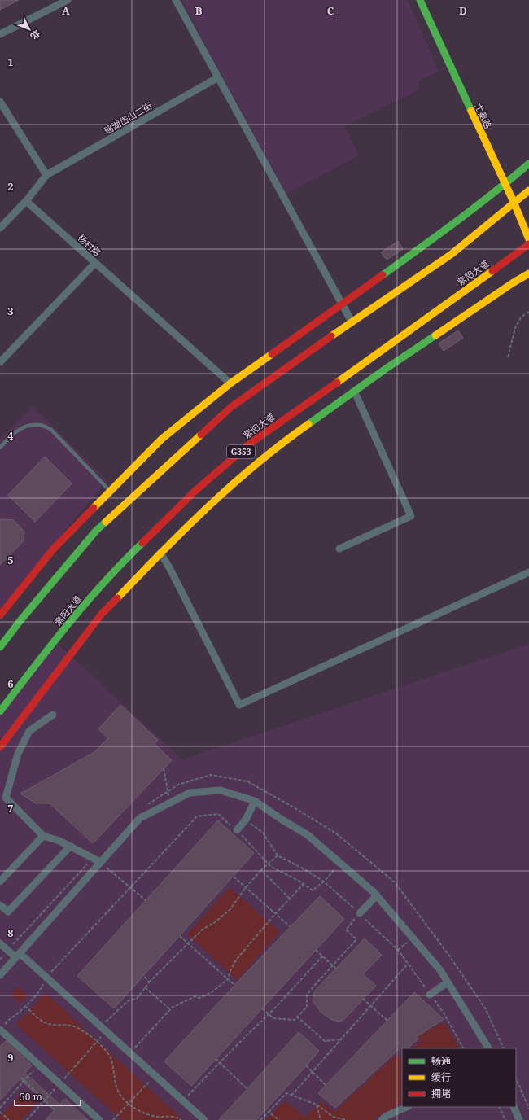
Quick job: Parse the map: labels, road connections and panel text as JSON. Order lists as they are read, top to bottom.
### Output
{
  "streets": {
    "main road": ["尤氨路", "紫阳大道", "G353"],
    "street": ["瑶湖岱山二街", "杨村路"]
  },
  "legend": ["畅通", "缓行", "拥堵"],
  "scale_bar": "50 m",
  "north": "bottom right",
  "grid": {
    "columns": [
      "A",
      "B",
      "C",
      "D"
    ],
    "rows": [
      "1",
      "2",
      "3",
      "4",
      "5",
      "6",
      "7",
      "8",
      "9"
    ]
  }
}
